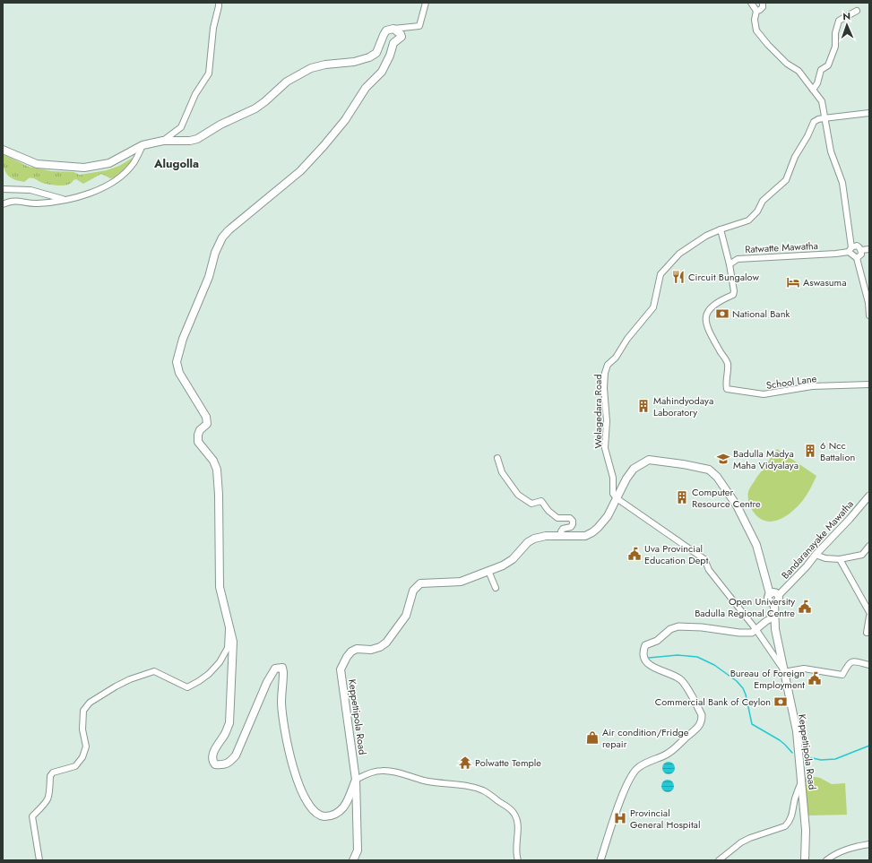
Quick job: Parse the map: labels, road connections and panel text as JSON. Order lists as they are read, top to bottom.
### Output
{
  "streets": {
    "main road": ["Keppettipola Road"],
    "street": [
      "Ratwatte Mawatha",
      "School Lane",
      "Welagedara Road",
      "Bandaranayake Mawatha"
    ]
  },
  "crossings": [
    ["Ratwatte Mawatha", "School Lane"],
    ["School Lane", "Welagedara Road"],
    ["Welagedara Road", "Keppettipola Road"],
    ["Bandaranayake Mawatha", "Keppettipola Road"]
  ],
  "districts": ["Alugolla"],
  "places": {
    "restaurant": ["Circuit Bungalow"],
    "hotel": ["Aswasuma"],
    "bank": ["National Bank", "Commercial Bank of Ceylon"],
    "building": ["Mahindyodaya Laboratory", "6 Ncc Battalion", "Computer Resource Centre"],
    "school or university": ["Badulla Madya Maha Vidyalaya"],
    "public building": ["Uva Provincial Education Dept", "Open University Badulla Regional Centre", "Bureau of Foreign Employment"],
    "shop": ["Air condition/Fridge repair"],
    "temple": ["Polwatte Temple"],
    "hospital": ["Provincial General Hospital"]
  },
  "north": "top"
}
